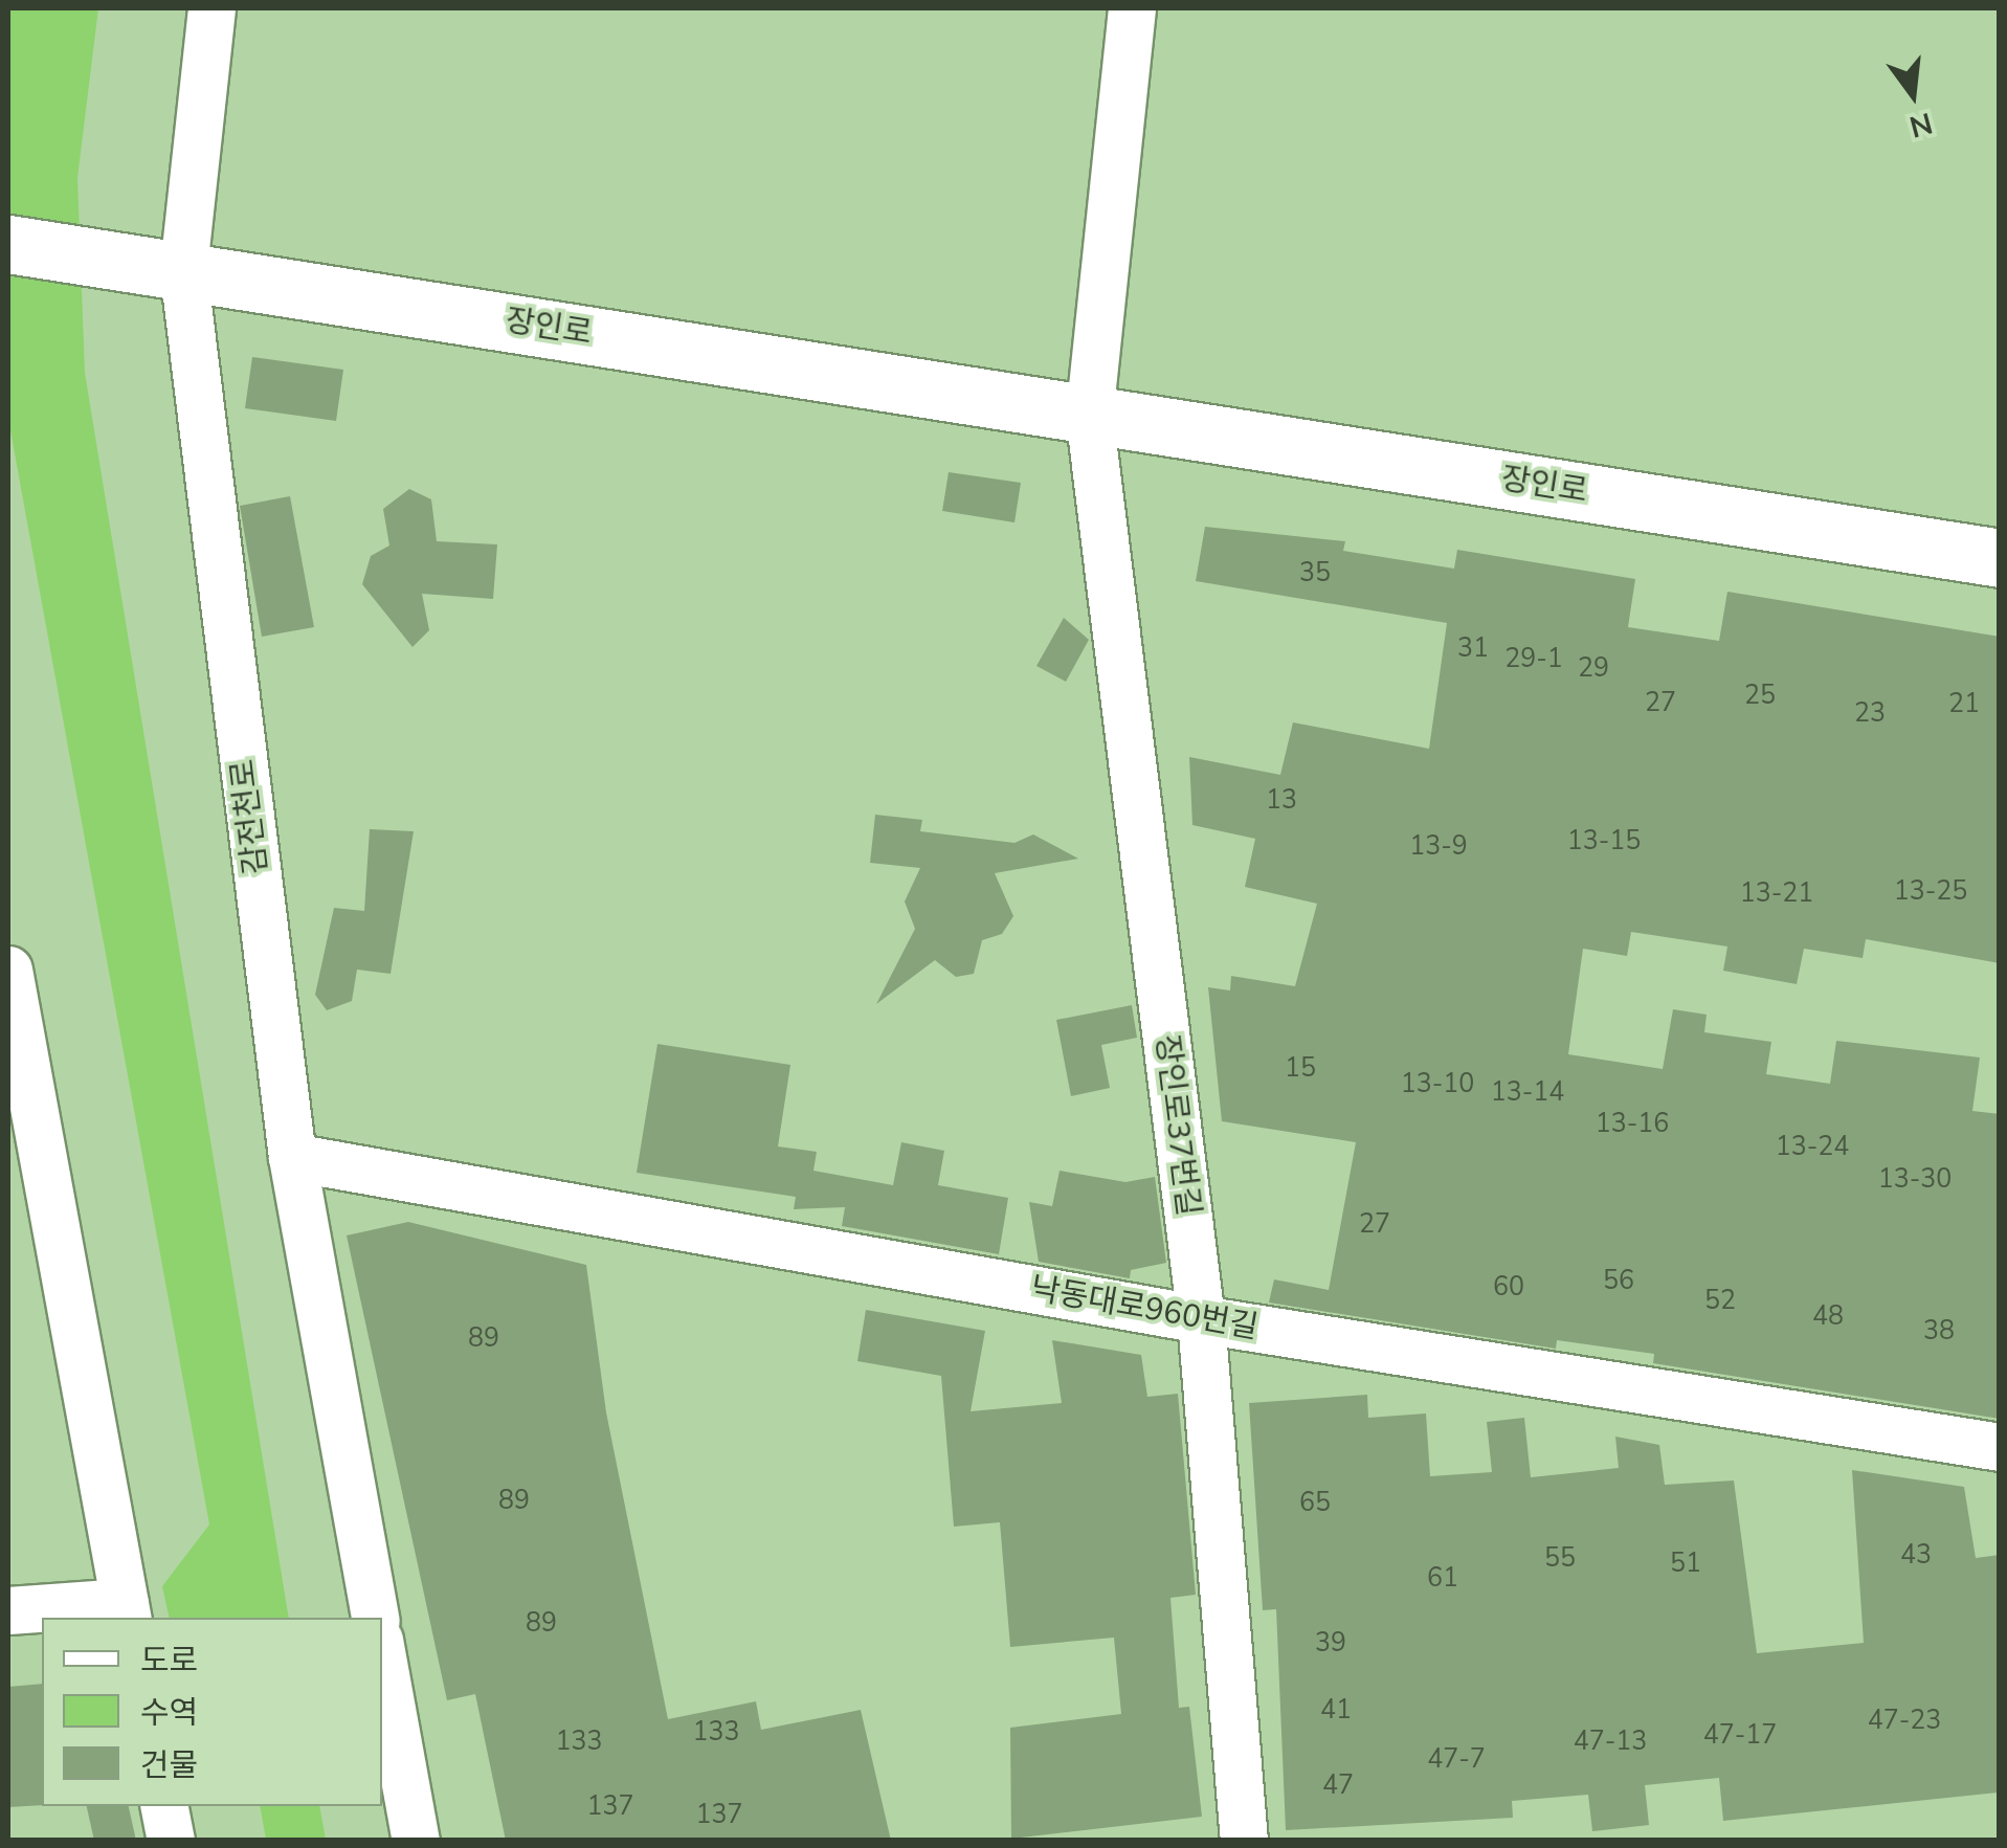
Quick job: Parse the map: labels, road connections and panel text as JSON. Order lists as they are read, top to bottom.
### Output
{
  "streets": {
    "main road": ["장인로"],
    "street": ["감전천로", "장인로37번길", "낙동대로960번길"]
  },
  "crossings": [
    ["장인로", "감전천로"],
    ["장인로", "장인로37번길"],
    ["감전천로", "낙동대로960번길"],
    ["장인로37번길", "낙동대로960번길"]
  ],
  "house_numbers": [
    "35",
    "31",
    "29-1",
    "29",
    "25",
    "27",
    "21",
    "23",
    "13",
    "13-15",
    "13-9",
    "13-25",
    "13-21",
    "15",
    "13-10",
    "13-14",
    "13-16",
    "13-24",
    "13-30",
    "27",
    "56",
    "60",
    "52",
    "48",
    "38",
    "89",
    "89",
    "65",
    "43",
    "55",
    "51",
    "61",
    "89",
    "39",
    "41",
    "47-23",
    "133",
    "47-17",
    "133",
    "47-13",
    "47-7",
    "47",
    "137",
    "137"
  ],
  "legend": ["도로", "수역", "건물"],
  "north": "bottom"
}
